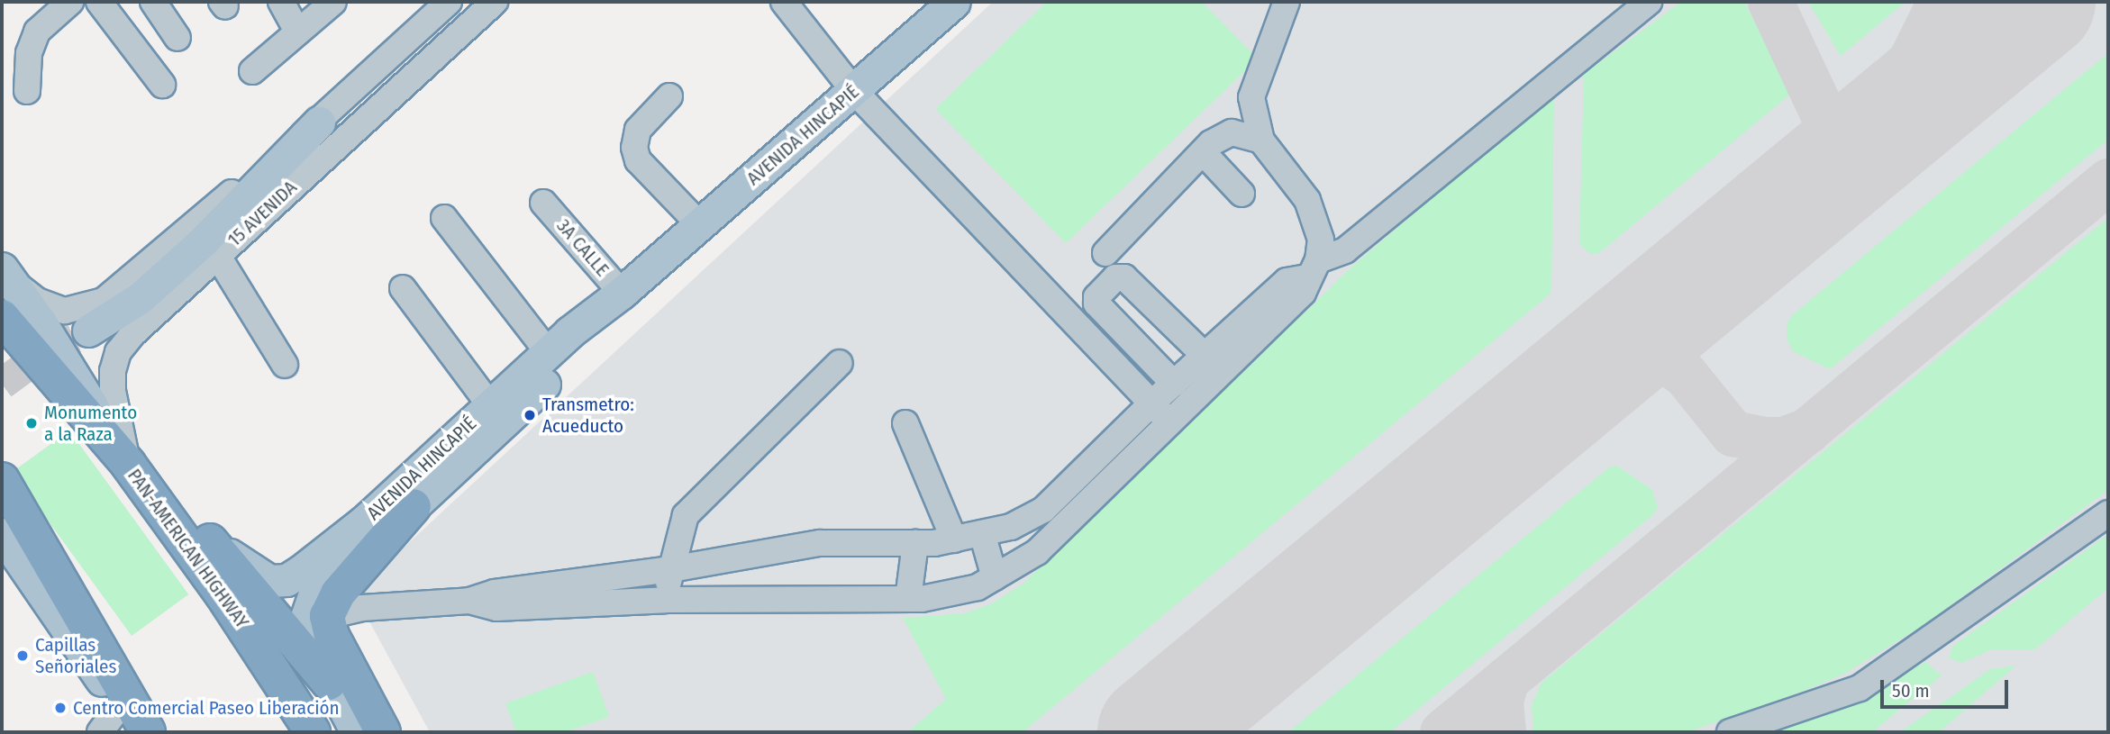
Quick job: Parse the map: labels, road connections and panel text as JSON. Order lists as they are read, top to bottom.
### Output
{
  "streets": {
    "highway": ["PAN-AMERICAN HIGHWAY"],
    "main road": ["AVENIDA HINCAPIÉ"],
    "street": ["15 AVENIDA", "3A CALLE"]
  },
  "crossings": [
    ["AVENIDA HINCAPIÉ", "3A CALLE"],
    ["15 AVENIDA", "PAN-AMERICAN HIGHWAY"]
  ],
  "places": [
    "Transmetro: Acueducto",
    "Monumento a la Raza",
    "Capillas Señoriales",
    "Centro Comercial Paseo Liberación"
  ],
  "scale_bar": "50 m"
}
